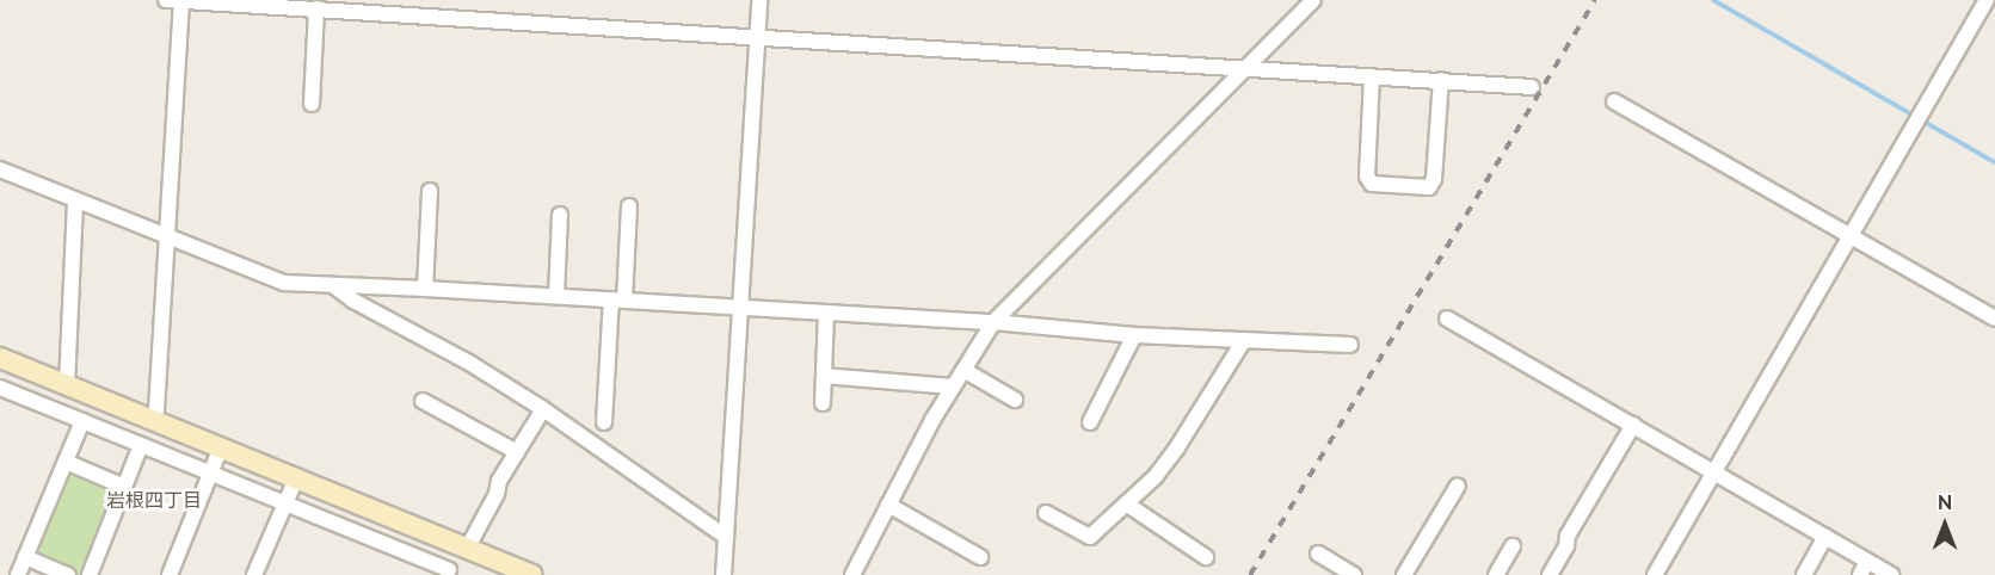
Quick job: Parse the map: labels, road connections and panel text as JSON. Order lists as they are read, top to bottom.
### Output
{
  "districts": ["岩根四丁目"],
  "north": "top"
}
